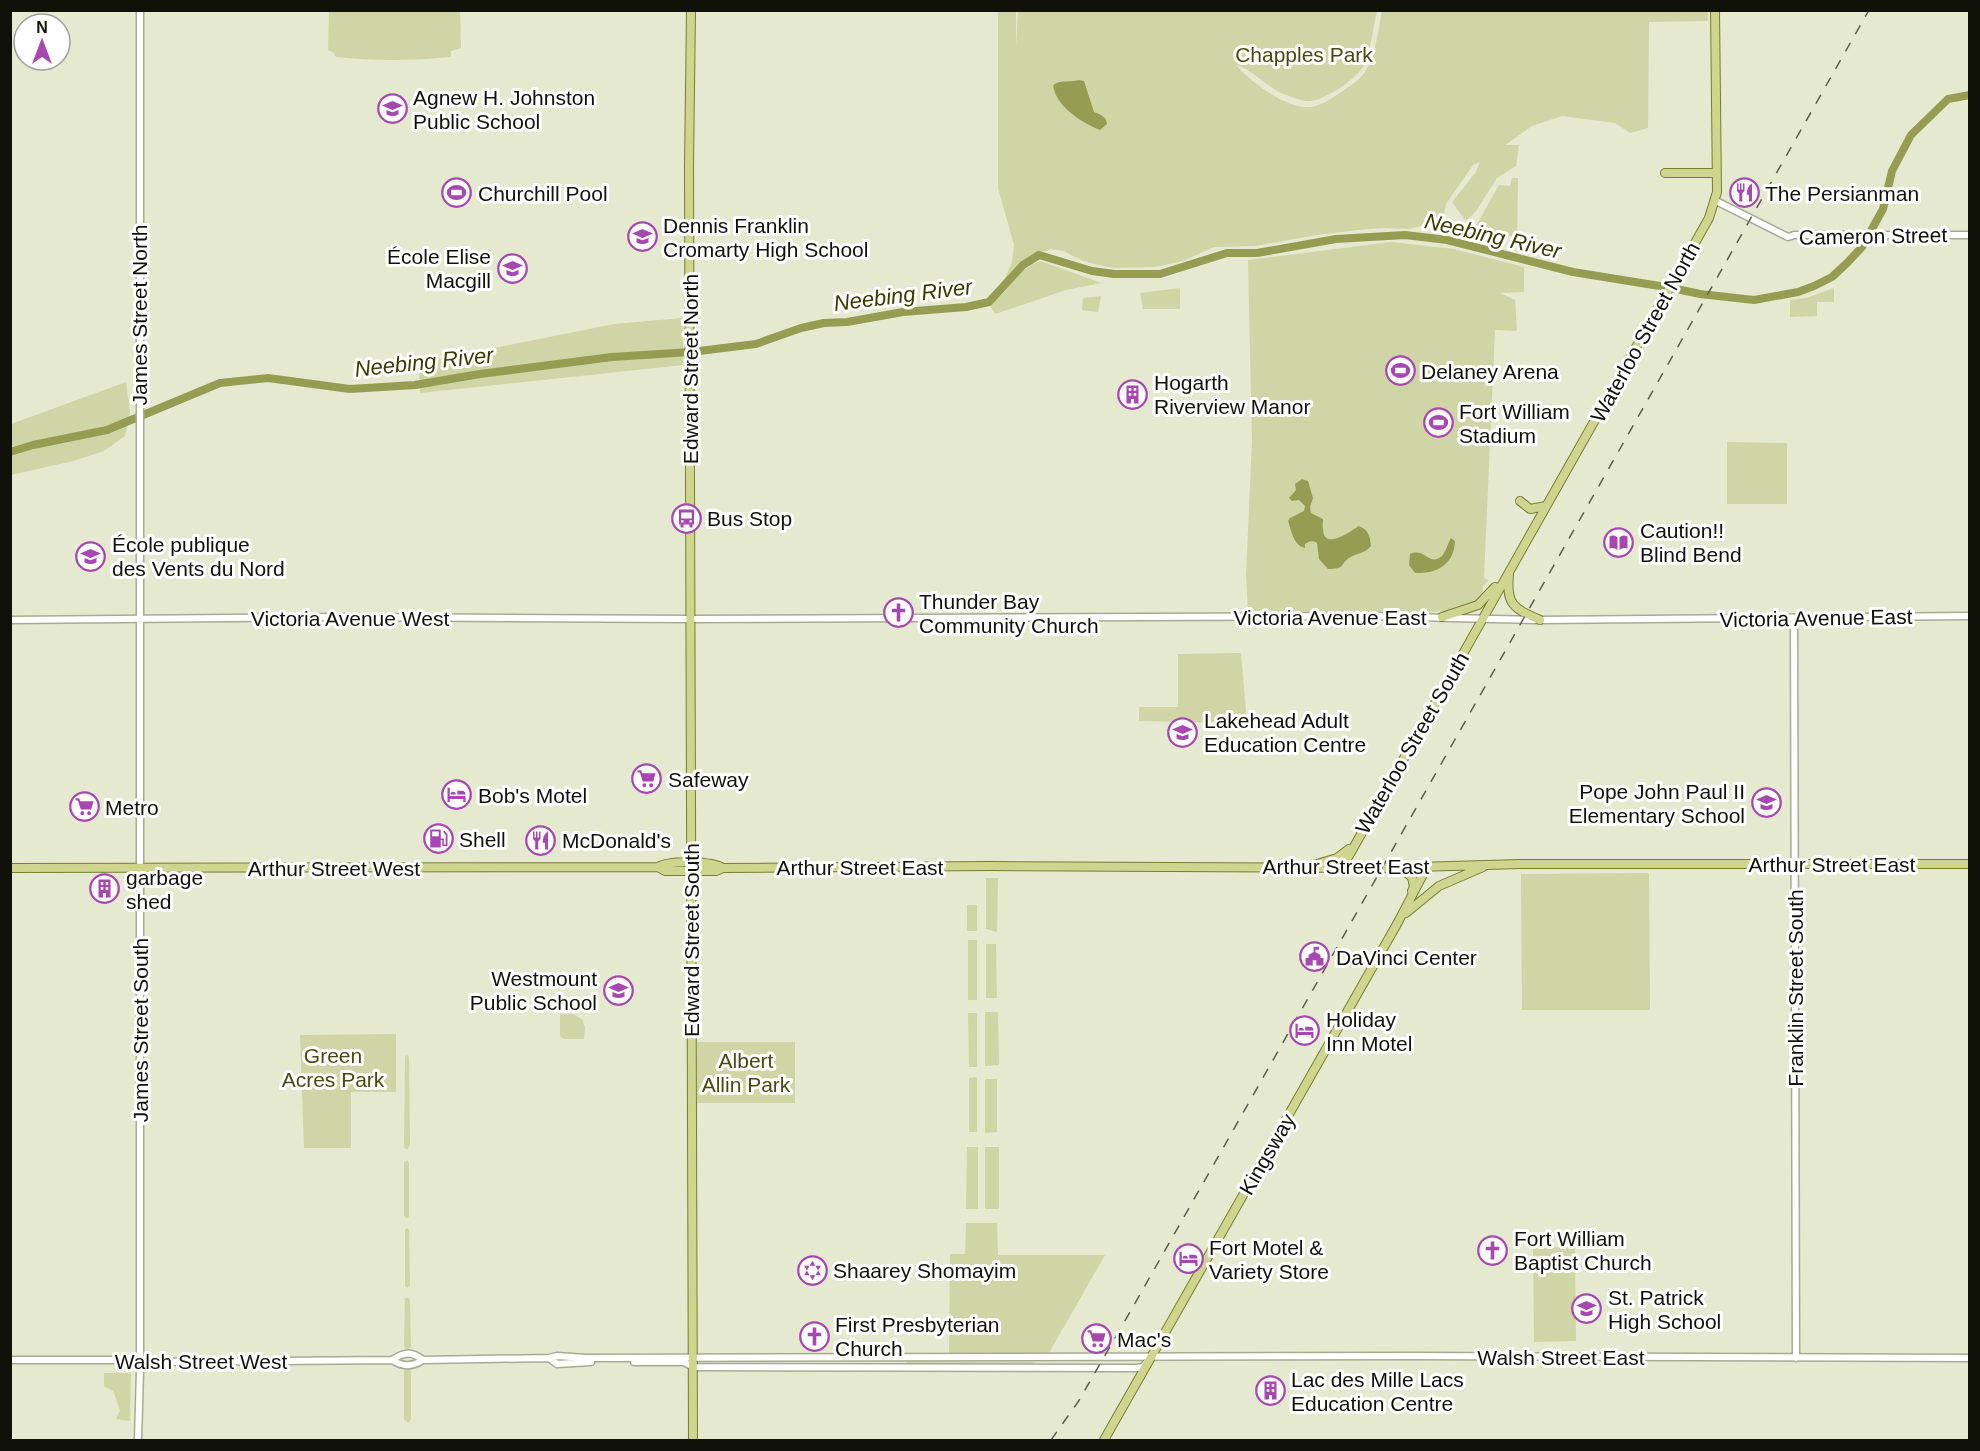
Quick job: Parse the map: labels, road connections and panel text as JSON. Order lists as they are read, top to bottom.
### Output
{
  "streets": {
    "main road": [
      "Waterloo Street North",
      "Edward Street North",
      "Waterloo Street South",
      "Arthur Street East",
      "Arthur Street West",
      "Edward Street South",
      "Kingsway"
    ],
    "street": [
      "Cameron Street",
      "James Street North",
      "Victoria Avenue East",
      "Victoria Avenue West",
      "Franklin Street South",
      "James Street South",
      "Walsh Street East",
      "Walsh Street West"
    ]
  },
  "crossings": [
    ["Cameron Street", "Waterloo Street North"],
    ["James Street North", "Victoria Avenue West"],
    ["James Street North", "James Street South"],
    ["Waterloo Street North", "Victoria Avenue East"],
    ["Waterloo Street North", "Waterloo Street South"],
    ["Edward Street North", "Victoria Avenue East"],
    ["Edward Street North", "Victoria Avenue West"],
    ["Edward Street North", "Edward Street South"],
    ["Victoria Avenue East", "Victoria Avenue West"],
    ["Victoria Avenue East", "Waterloo Street South"],
    ["Victoria Avenue East", "Edward Street South"],
    ["Victoria Avenue East", "Franklin Street South"],
    ["Victoria Avenue West", "Edward Street South"],
    ["Victoria Avenue West", "James Street South"],
    ["Waterloo Street South", "Arthur Street East"],
    ["Arthur Street East", "Arthur Street West"],
    ["Arthur Street East", "Edward Street South"],
    ["Arthur Street East", "Franklin Street South"],
    ["Arthur Street East", "Kingsway"],
    ["Arthur Street West", "Edward Street South"],
    ["Arthur Street West", "James Street South"],
    ["Edward Street South", "Walsh Street East"],
    ["Edward Street South", "Walsh Street West"],
    ["Franklin Street South", "Walsh Street East"],
    ["James Street South", "Walsh Street West"],
    ["Kingsway", "Walsh Street East"],
    ["Walsh Street East", "Walsh Street West"]
  ],
  "water": ["Neebing River"],
  "parks": ["Chapples Park", "Green Acres Park", "Albert Allin Park"],
  "places": {
    "school or university": [
      "Agnew H. Johnston Public School",
      "Dennis Franklin Cromarty High School",
      "École Elise Macgill",
      "École publique des Vents du Nord",
      "Lakehead Adult Education Centre",
      "Pope John Paul II Elementary School",
      "Westmount Public School",
      "St. Patrick High School"
    ],
    "sports": ["Churchill Pool", "Delaney Arena", "Fort William Stadium"],
    "restaurant": ["The Persianman", "McDonald's"],
    "building": ["Hogarth Riverview Manor", "garbage shed", "Lac des Mille Lacs Education Centre"],
    "bus stop": ["Bus Stop"],
    "library": ["Caution!! Blind Bend"],
    "church": ["Thunder Bay Community Church", "Fort William Baptist Church", "First Presbyterian Church"],
    "supermarket": ["Safeway", "Metro", "Mac's"],
    "hotel": ["Bob's Motel", "Holiday Inn Motel", "Fort Motel & Variety Store"],
    "fuel station": ["Shell"],
    "public building": ["DaVinci Center"],
    "synagogue": ["Shaarey Shomayim"]
  },
  "north": "top"
}
